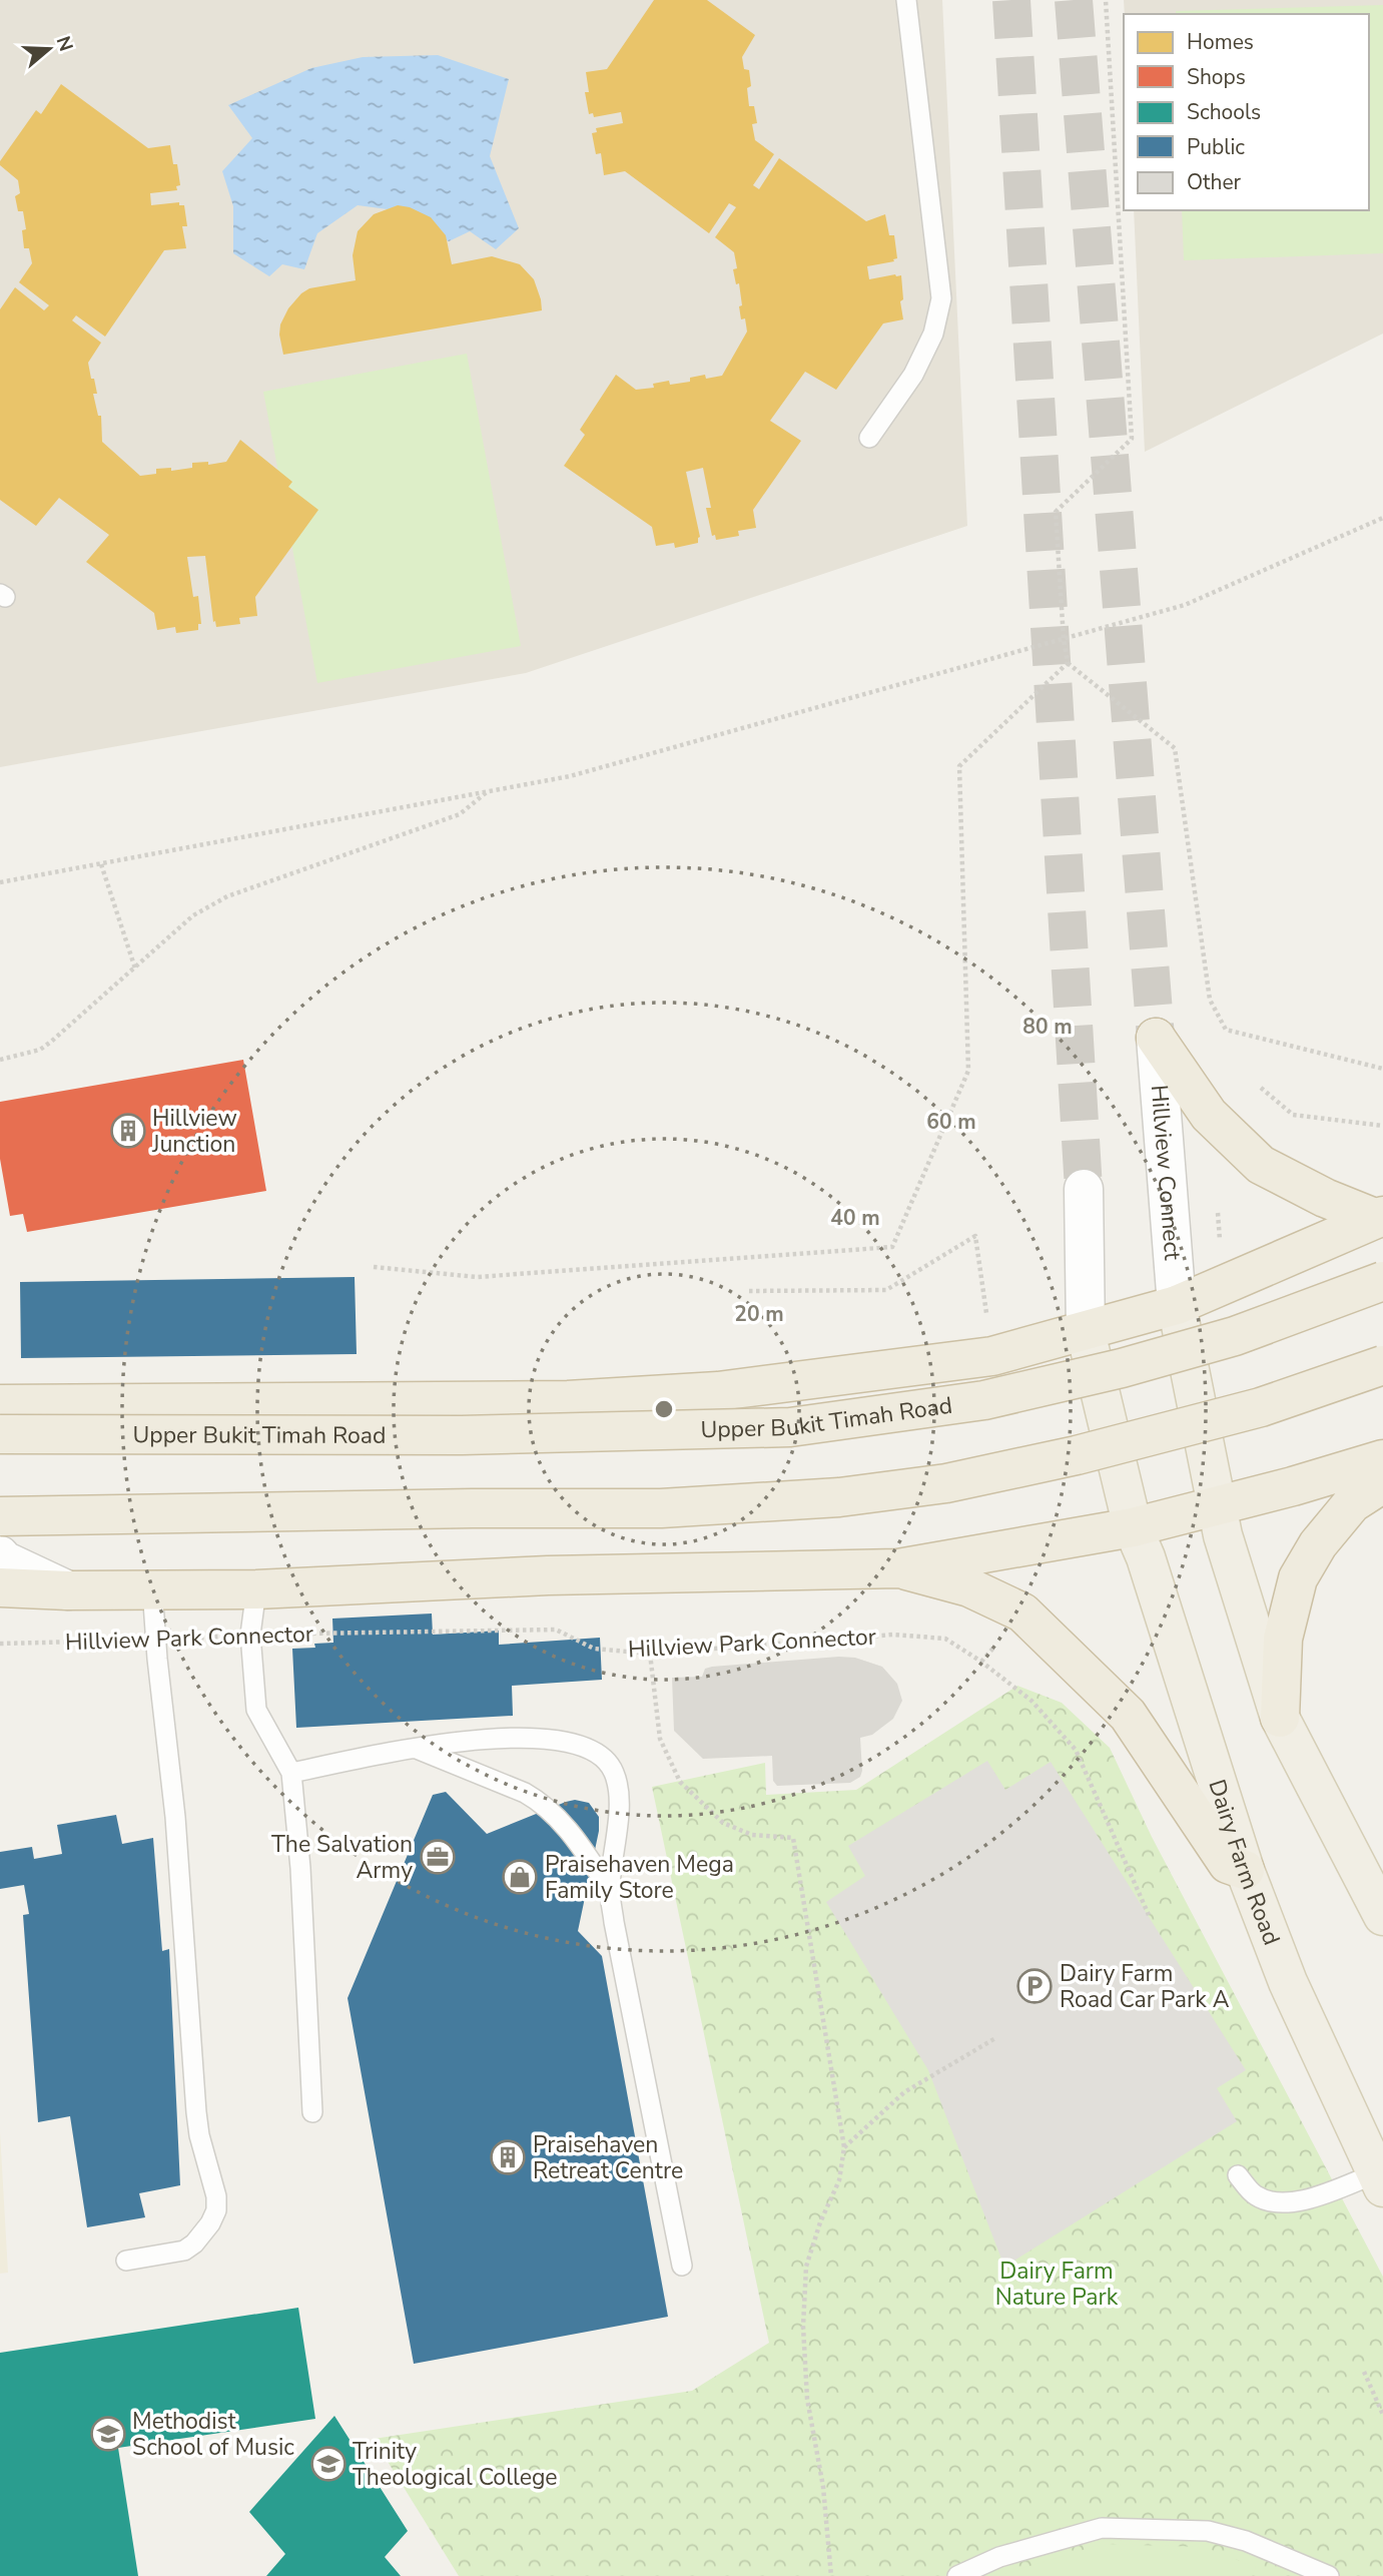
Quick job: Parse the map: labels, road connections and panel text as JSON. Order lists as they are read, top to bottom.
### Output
{
  "streets": {
    "highway": ["Upper Bukit Timah Road"],
    "main road": ["Dairy Farm Road"],
    "street": ["Hillview Connect"],
    "path": ["Hillview Park Connector"]
  },
  "parks": ["Dairy Farm Nature Park"],
  "places": {
    "building": ["Hillview Junction", "Praisehaven Retreat Centre"],
    "office": ["The Salvation Army"],
    "shop": ["Praisehaven Mega Family Store"],
    "parking": ["Dairy Farm Road Car Park A"],
    "school or university": ["Methodist School of Music", "Trinity Theological College"]
  },
  "legend": [
    "Homes",
    "Shops",
    "Schools",
    "Public",
    "Other"
  ],
  "north": "right",
  "rings": [
    "80 m",
    "60 m",
    "40 m",
    "20 m"
  ]
}
